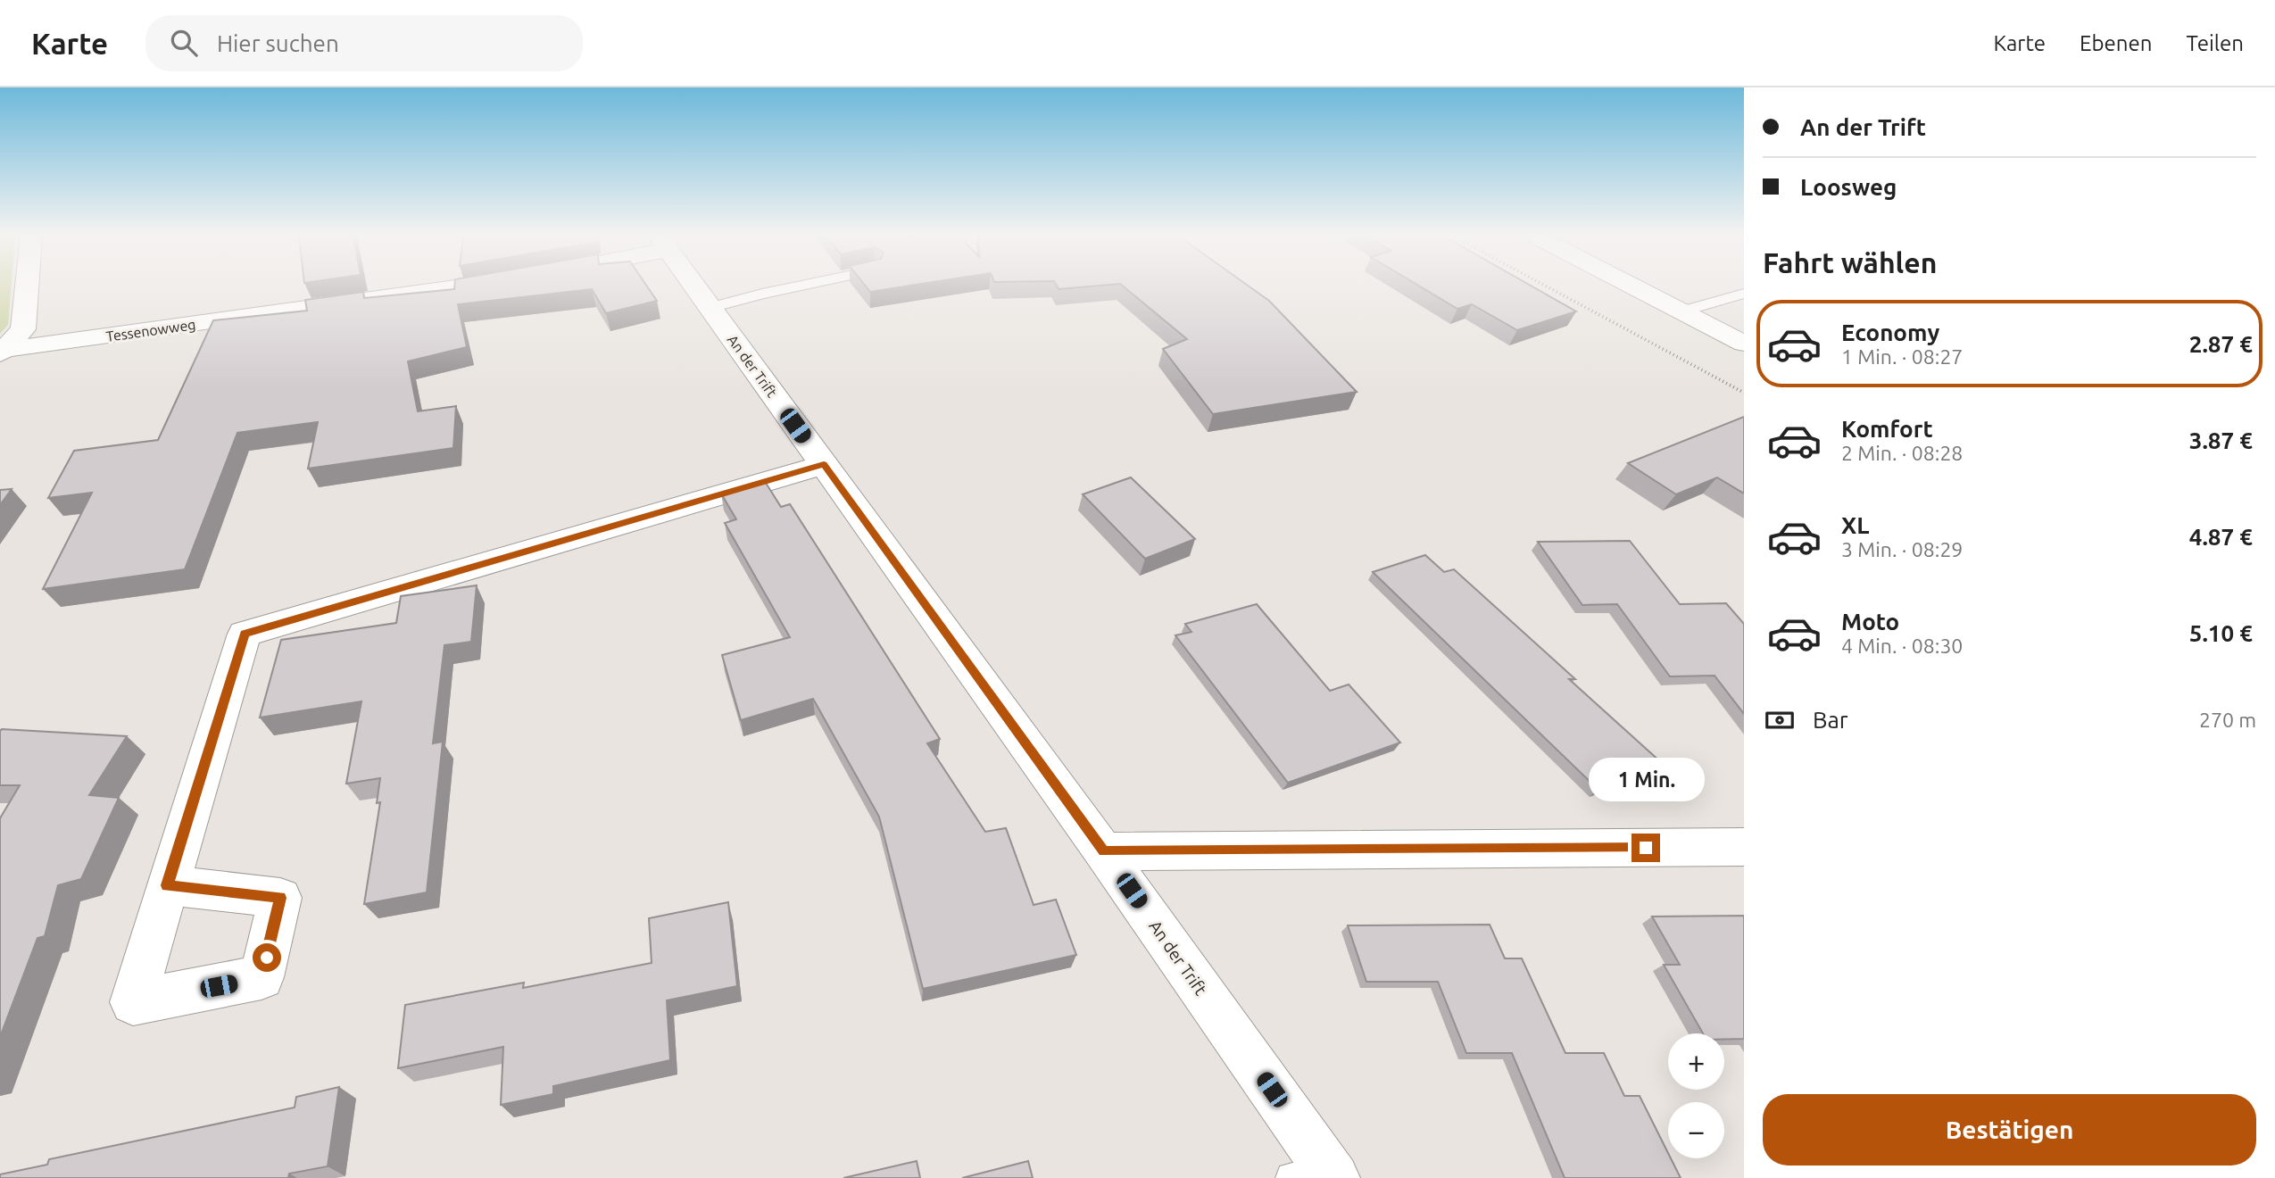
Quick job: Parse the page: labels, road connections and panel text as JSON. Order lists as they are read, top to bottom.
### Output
{
  "streets": {
    "street": ["Tessenowweg", "An der Trift"]
  },
  "page": {
    "header": "Karte",
    "search": "Hier suchen",
    "nav": ["Karte", "Ebenen", "Teilen"],
    "banner": ["An der Trift", "Loosweg"],
    "heading": "Fahrt wählen",
    "list": [
      {
        "name": "Economy",
        "note": "1 Min. · 08:27",
        "value": "2.87 €"
      },
      {
        "name": "Komfort",
        "note": "2 Min. · 08:28",
        "value": "3.87 €"
      },
      {
        "name": "XL",
        "note": "3 Min. · 08:29",
        "value": "4.87 €"
      },
      {
        "name": "Moto",
        "note": "4 Min. · 08:30",
        "value": "5.10 €"
      }
    ],
    "pay": ["Bar", "270 m"],
    "bubble": "1 Min.",
    "map_buttons": ["+", "−"],
    "buttons": "Bestätigen"
  }
}
